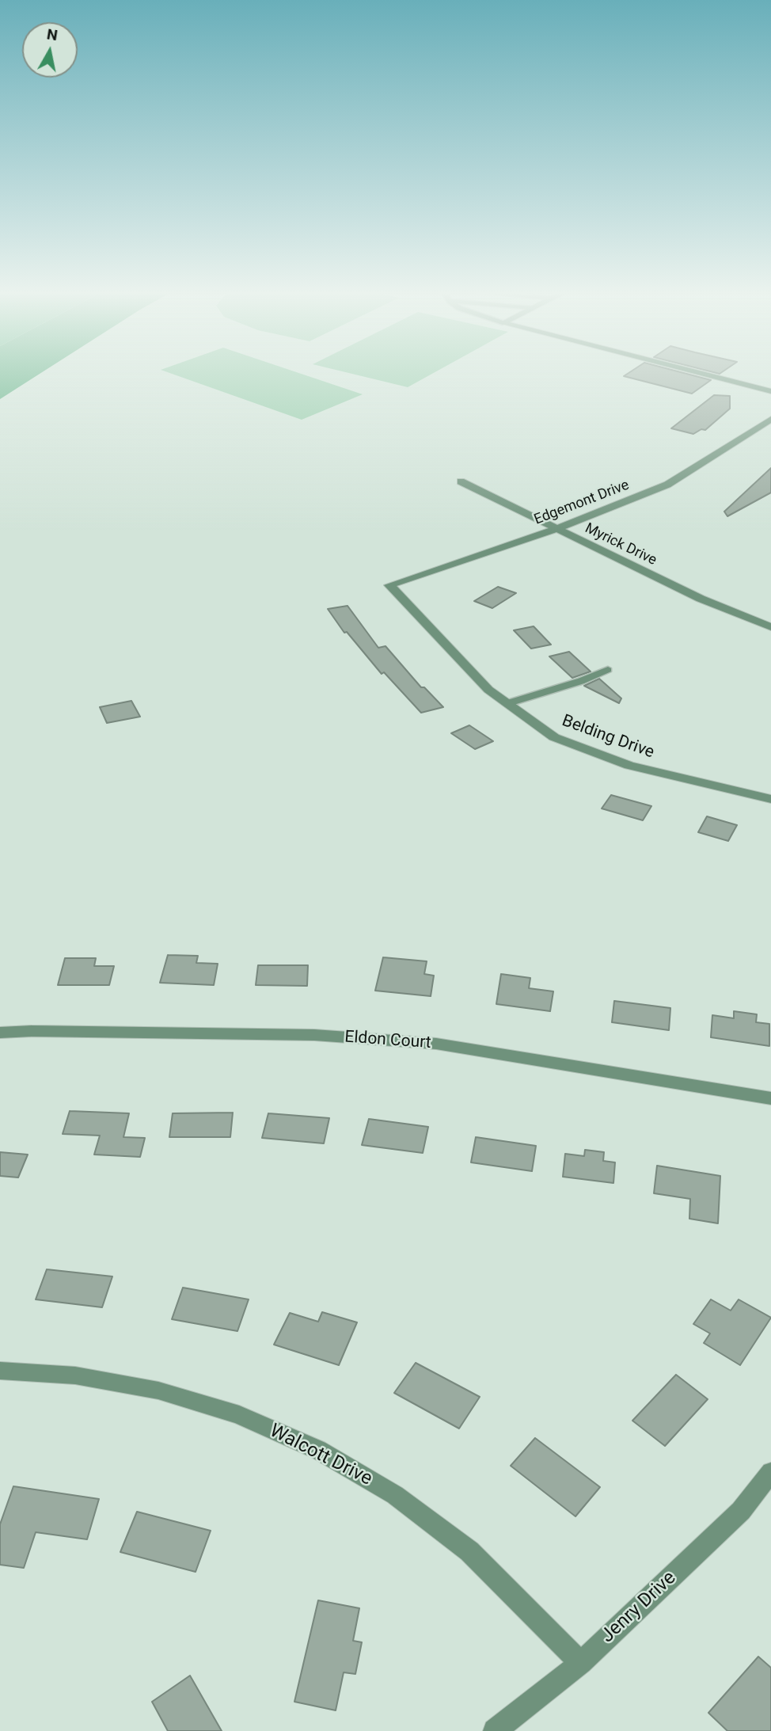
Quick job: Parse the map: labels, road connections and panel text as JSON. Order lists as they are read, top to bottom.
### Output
{
  "streets": {
    "street": [
      "Edgemont Drive",
      "Myrick Drive",
      "Belding Drive",
      "Eldon Court",
      "Walcott Drive",
      "Jenry Drive"
    ]
  },
  "crossings": [
    ["Edgemont Drive", "Myrick Drive"],
    ["Edgemont Drive", "Belding Drive"],
    ["Walcott Drive", "Jenry Drive"]
  ],
  "north": "top"
}
